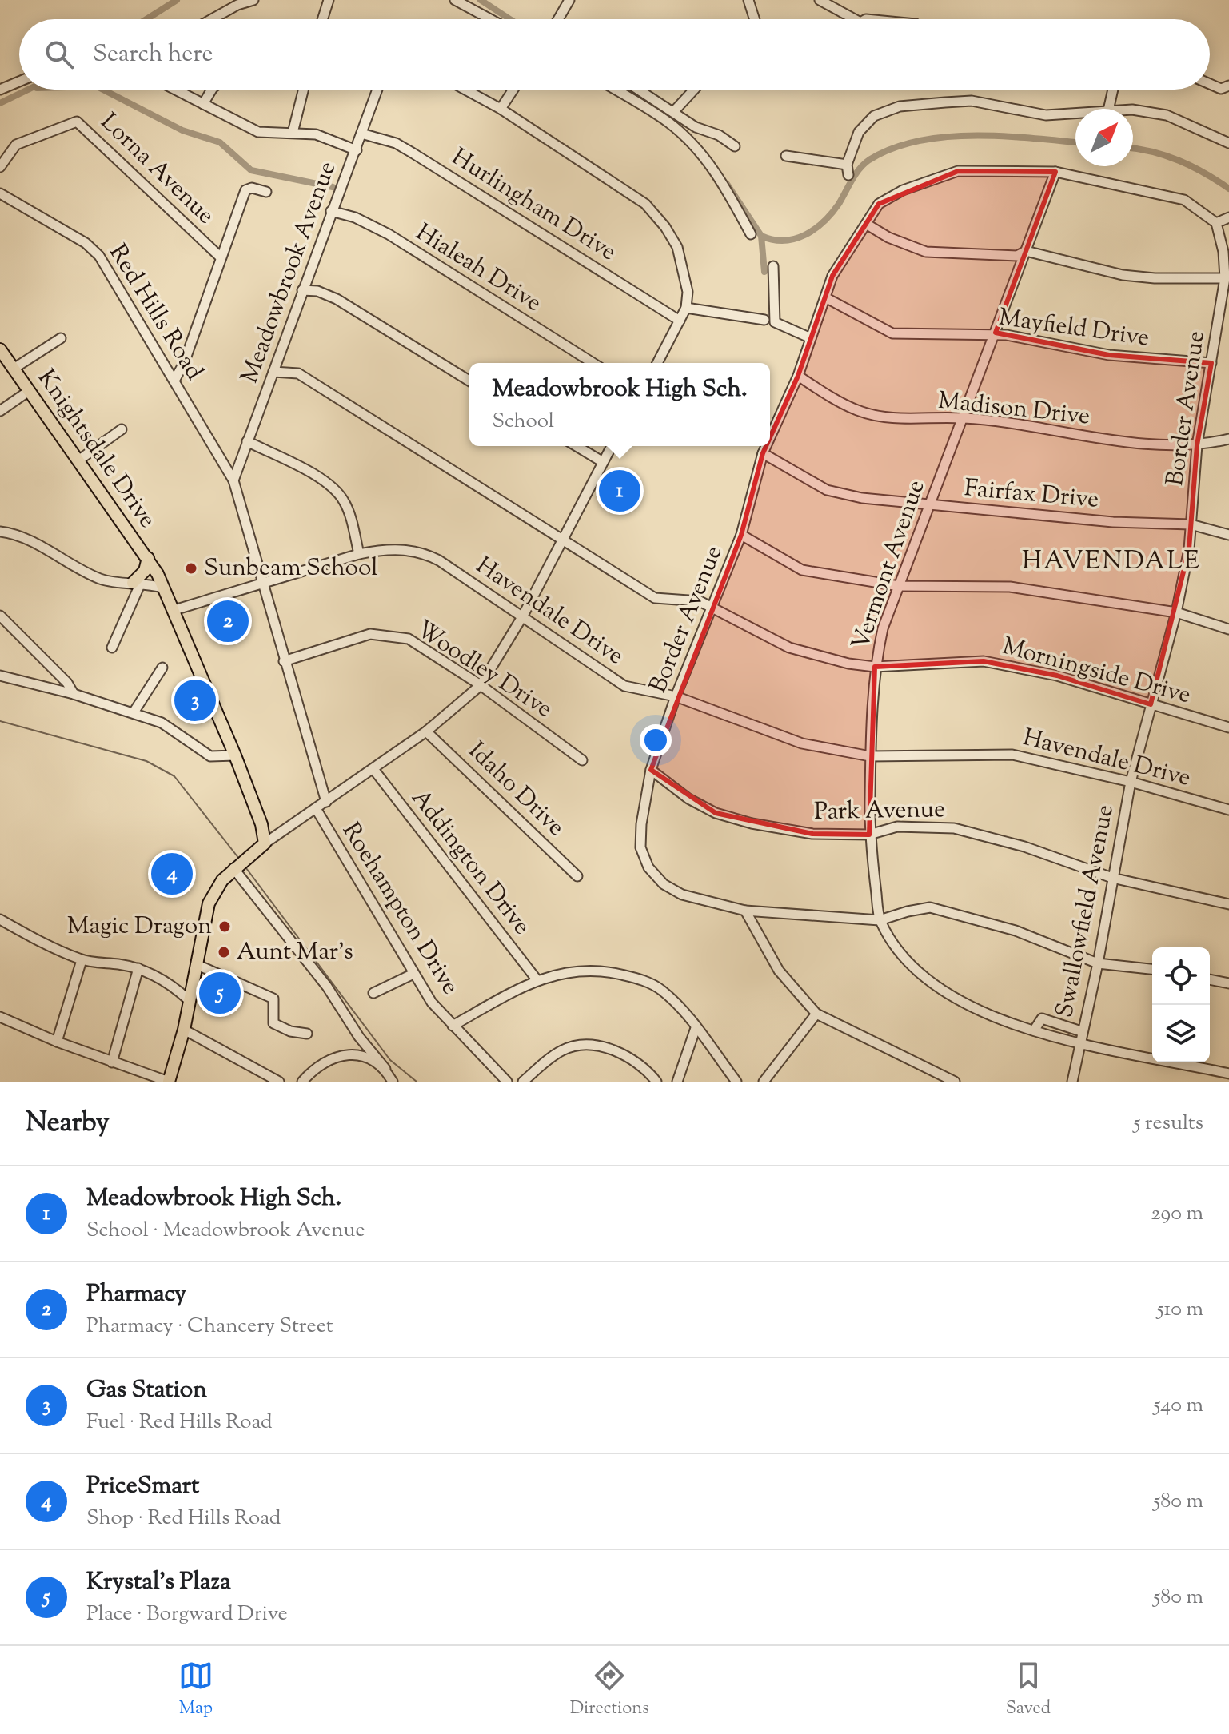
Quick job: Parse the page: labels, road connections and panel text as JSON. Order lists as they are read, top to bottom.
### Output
{
  "streets": {
    "main road": ["Knightsdale Drive"],
    "street": [
      "Lorna Avenue",
      "Hurlingham Drive",
      "Hialeah Drive",
      "Meadowbrook Avenue",
      "Red Hills Road",
      "Mayfield Drive",
      "Border Avenue",
      "Madison Drive",
      "Fairfax Drive",
      "Vermont Avenue",
      "Havendale Drive",
      "Woodley Drive",
      "Morningside Drive",
      "Idaho Drive",
      "Park Avenue",
      "Addington Drive",
      "Roehampton Drive",
      "Swallowfield Avenue"
    ]
  },
  "crossings": [
    ["Hurlingham Drive", "Meadowbrook Avenue"],
    ["Hialeah Drive", "Meadowbrook Avenue"],
    ["Meadowbrook Avenue", "Red Hills Road"],
    ["Meadowbrook Avenue", "Morningside Drive"],
    ["Red Hills Road", "Havendale Drive"],
    ["Red Hills Road", "Woodley Drive"],
    ["Mayfield Drive", "Border Avenue"],
    ["Mayfield Drive", "Vermont Avenue"],
    ["Border Avenue", "Madison Drive"],
    ["Border Avenue", "Fairfax Drive"],
    ["Border Avenue", "Vermont Avenue"],
    ["Border Avenue", "Havendale Drive"],
    ["Border Avenue", "Morningside Drive"],
    ["Border Avenue", "Park Avenue"],
    ["Border Avenue", "Swallowfield Avenue"],
    ["Madison Drive", "Vermont Avenue"],
    ["Fairfax Drive", "Vermont Avenue"],
    ["Fairfax Drive", "Swallowfield Avenue"],
    ["Vermont Avenue", "Havendale Drive"],
    ["Vermont Avenue", "Morningside Drive"],
    ["Vermont Avenue", "Park Avenue"],
    ["Vermont Avenue", "Swallowfield Avenue"],
    ["Havendale Drive", "Swallowfield Avenue"],
    ["Morningside Drive", "Swallowfield Avenue"],
    ["Park Avenue", "Swallowfield Avenue"]
  ],
  "districts": ["HAVENDALE"],
  "places": ["Sunbeam School", "Magic Dragon", "Aunt Mar's"],
  "north": "top right",
  "page": {
    "search": "Search here",
    "popup": ["Meadowbrook High Sch.", "School"],
    "pins": [
      "1",
      "2",
      "3",
      "4",
      "5"
    ],
    "heading": ["Nearby", "5 results"],
    "list": [
      {
        "mark": "1",
        "name": "Meadowbrook High Sch.",
        "note": "School · Meadowbrook Avenue",
        "value": "290 m"
      },
      {
        "mark": "2",
        "name": "Pharmacy",
        "note": "Pharmacy · Chancery Street",
        "value": "510 m"
      },
      {
        "mark": "3",
        "name": "Gas Station",
        "note": "Fuel · Red Hills Road",
        "value": "540 m"
      },
      {
        "mark": "4",
        "name": "PriceSmart",
        "note": "Shop · Red Hills Road",
        "value": "580 m"
      },
      {
        "mark": "5",
        "name": "Krystal's Plaza",
        "note": "Place · Borgward Drive",
        "value": "580 m"
      }
    ],
    "nav": ["Map", "Directions", "Saved"]
  }
}
